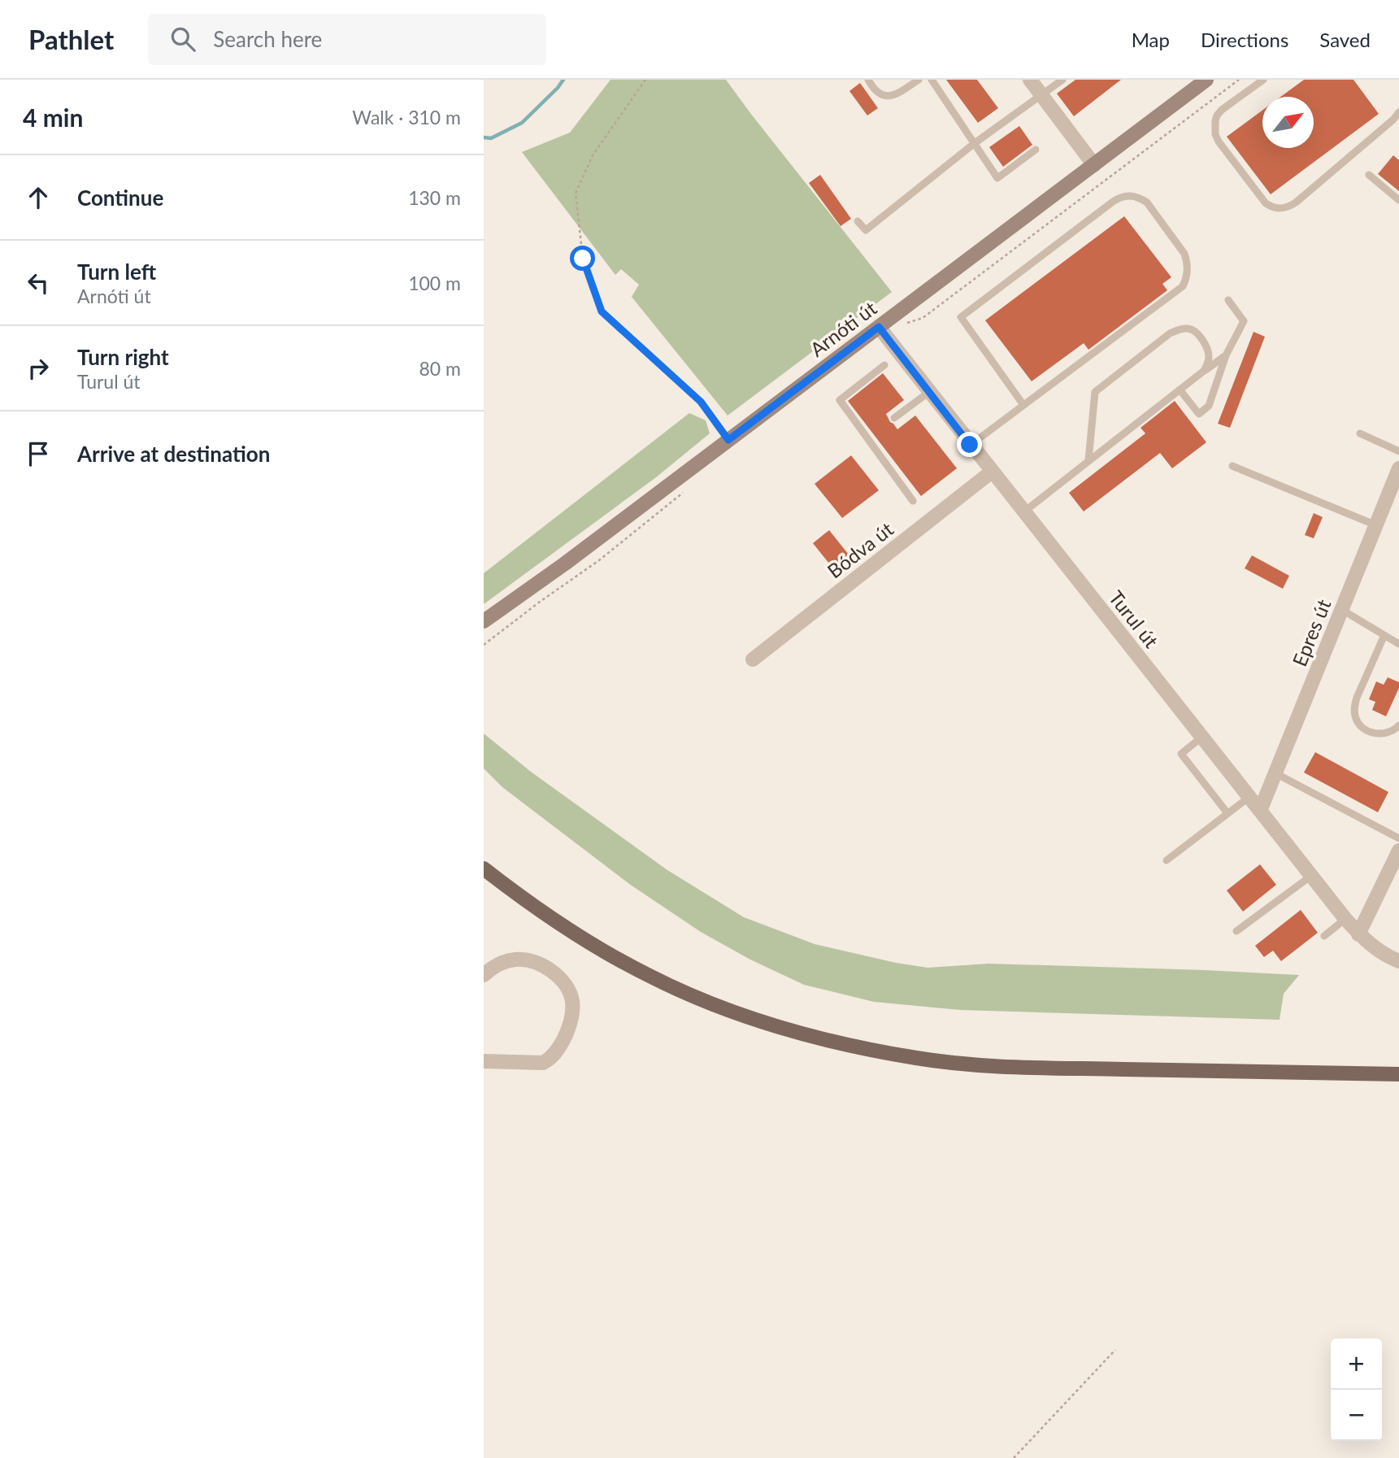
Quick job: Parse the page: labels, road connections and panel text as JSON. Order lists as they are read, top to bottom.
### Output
{
  "streets": {
    "main road": ["Arnóti út"],
    "street": ["Bódva út", "Turul út", "Epres út"]
  },
  "crossings": [
    ["Arnóti út", "Turul út"],
    ["Bódva út", "Turul út"],
    ["Turul út", "Epres út"]
  ],
  "north": "top right",
  "page": {
    "header": "Pathlet",
    "search": "Search here",
    "nav": ["Map", "Directions", "Saved"],
    "heading": ["4 min", "Walk · 310 m"],
    "list": [
      ["Continue", "130 m"],
      ["Turn left", "Arnóti út", "100 m"],
      ["Turn right", "Turul út", "80 m"],
      "Arrive at destination"
    ],
    "map_buttons": ["+", "−"]
  }
}
